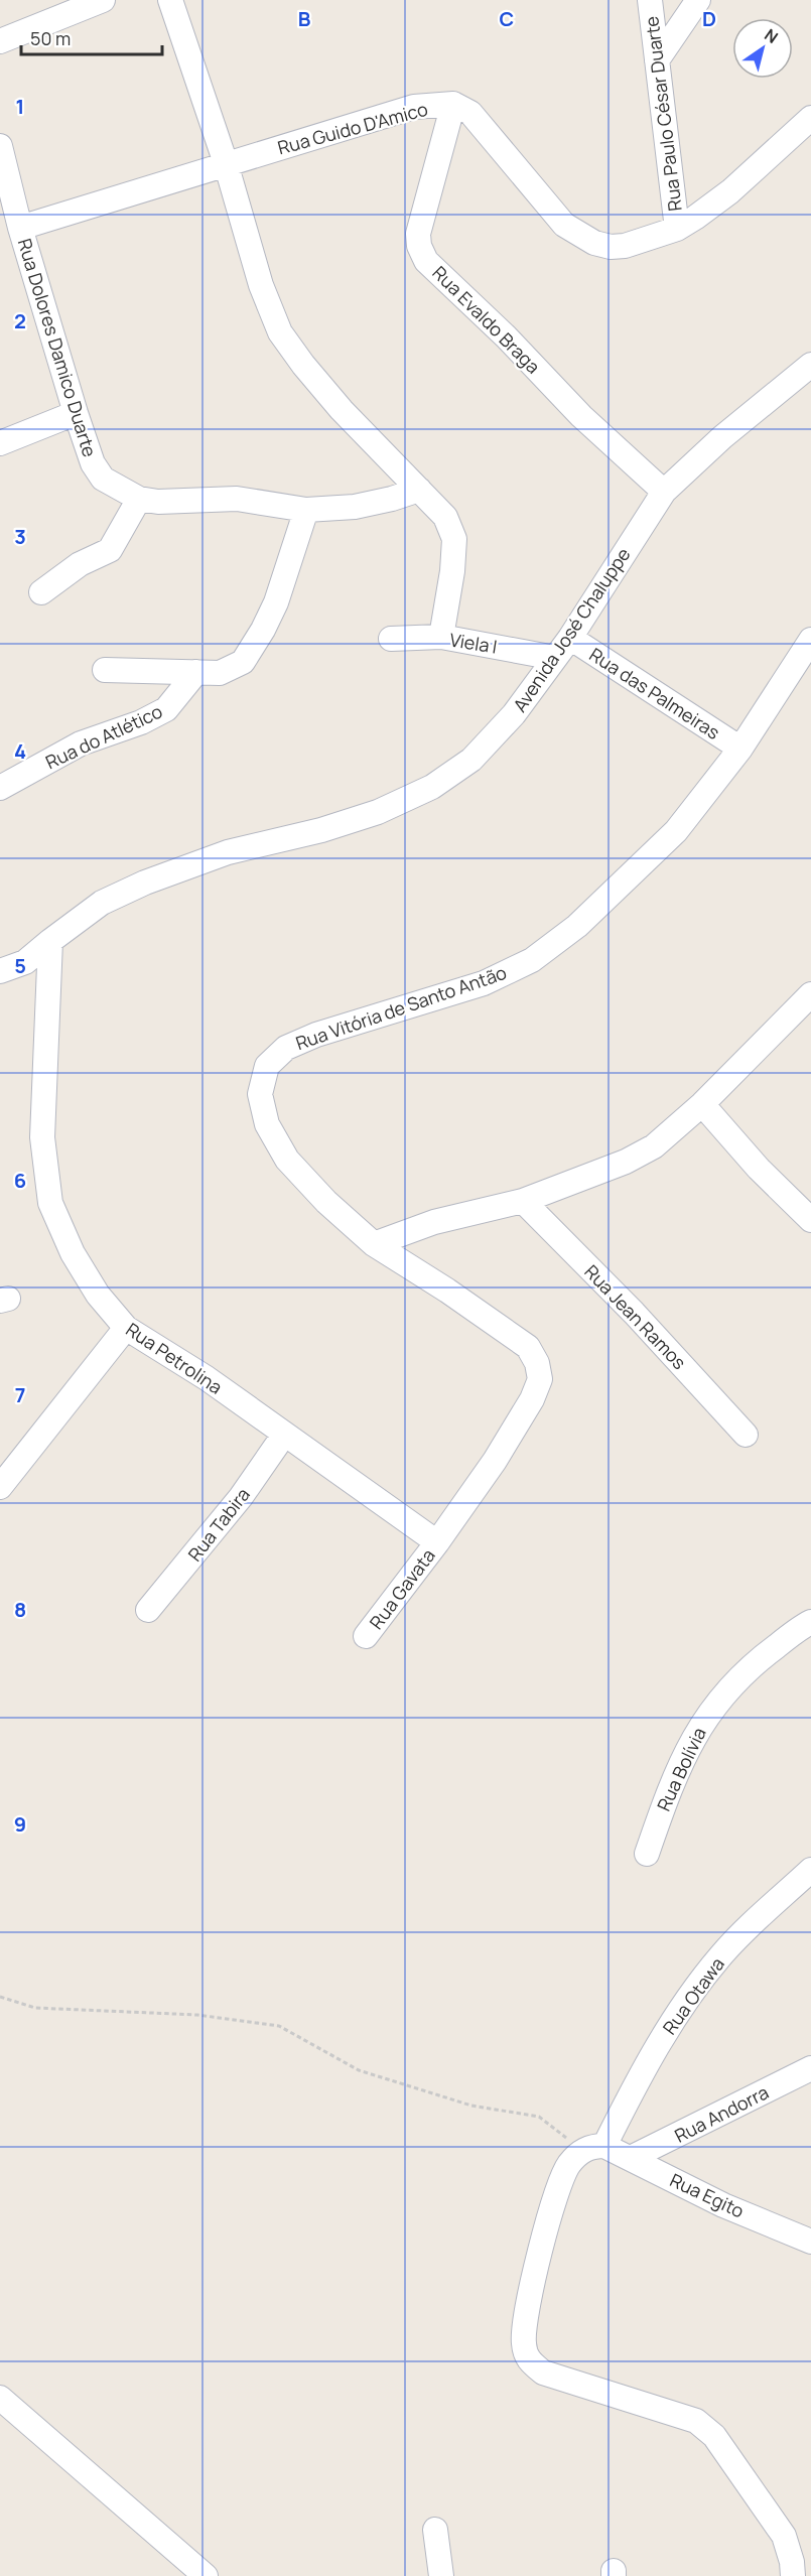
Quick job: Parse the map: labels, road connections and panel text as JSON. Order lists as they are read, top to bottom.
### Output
{
  "streets": {
    "street": [
      "Rua Paulo César Duarte",
      "Rua Guido D'Amico",
      "Rua Evaldo Braga",
      "Rua Dolores Damico Duarte",
      "Avenida José Chaluppe",
      "Viela I",
      "Rua das Palmeiras",
      "Rua do Atlético",
      "Rua Vitória de Santo Antão",
      "Rua Jean Ramos",
      "Rua Petrolina",
      "Rua Tabira",
      "Rua Gavata",
      "Rua Bolívia",
      "Rua Otawa",
      "Rua Andorra",
      "Rua Egito"
    ]
  },
  "crossings": [
    ["Rua Paulo César Duarte", "Rua Guido D'Amico"],
    ["Rua Guido D'Amico", "Rua Evaldo Braga"],
    ["Rua Guido D'Amico", "Rua Dolores Damico Duarte"],
    ["Rua Evaldo Braga", "Avenida José Chaluppe"],
    ["Avenida José Chaluppe", "Viela I"],
    ["Avenida José Chaluppe", "Rua das Palmeiras"],
    ["Avenida José Chaluppe", "Rua Petrolina"],
    ["Rua das Palmeiras", "Rua Vitória de Santo Antão"],
    ["Rua Vitória de Santo Antão", "Rua Petrolina"],
    ["Rua Vitória de Santo Antão", "Rua Gavata"],
    ["Rua Petrolina", "Rua Tabira"],
    ["Rua Petrolina", "Rua Gavata"],
    ["Rua Otawa", "Rua Egito"],
    ["Rua Andorra", "Rua Egito"]
  ],
  "scale_bar": "50 m",
  "north": "top right",
  "grid": {
    "columns": ["B", "C", "D"],
    "rows": [
      "1",
      "2",
      "3",
      "4",
      "5",
      "6",
      "7",
      "8",
      "9"
    ]
  }
}
